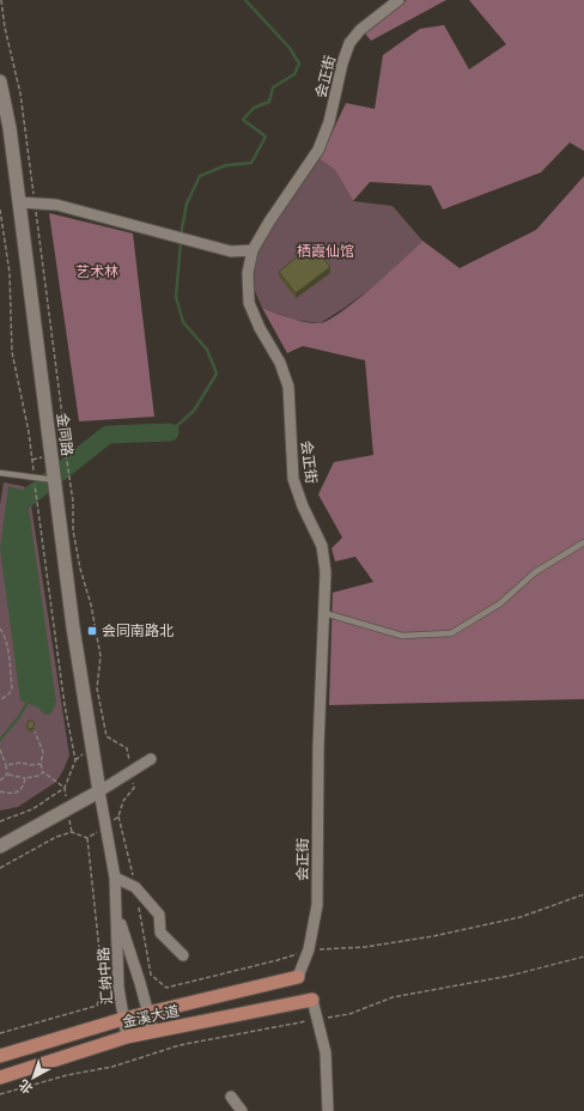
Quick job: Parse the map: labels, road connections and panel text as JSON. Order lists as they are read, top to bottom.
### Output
{
  "streets": {
    "main road": ["金溪大道"],
    "street": ["会正街", "金同路", "汇纳中路"]
  },
  "crossings": [
    ["会正街", "金溪大道"],
    ["金同路", "汇纳中路"],
    ["汇纳中路", "金溪大道"]
  ],
  "parks": ["栖霞仙馆", "艺术林"],
  "places": {
    "transit": ["会同南路北"]
  },
  "north": "bottom left"
}
